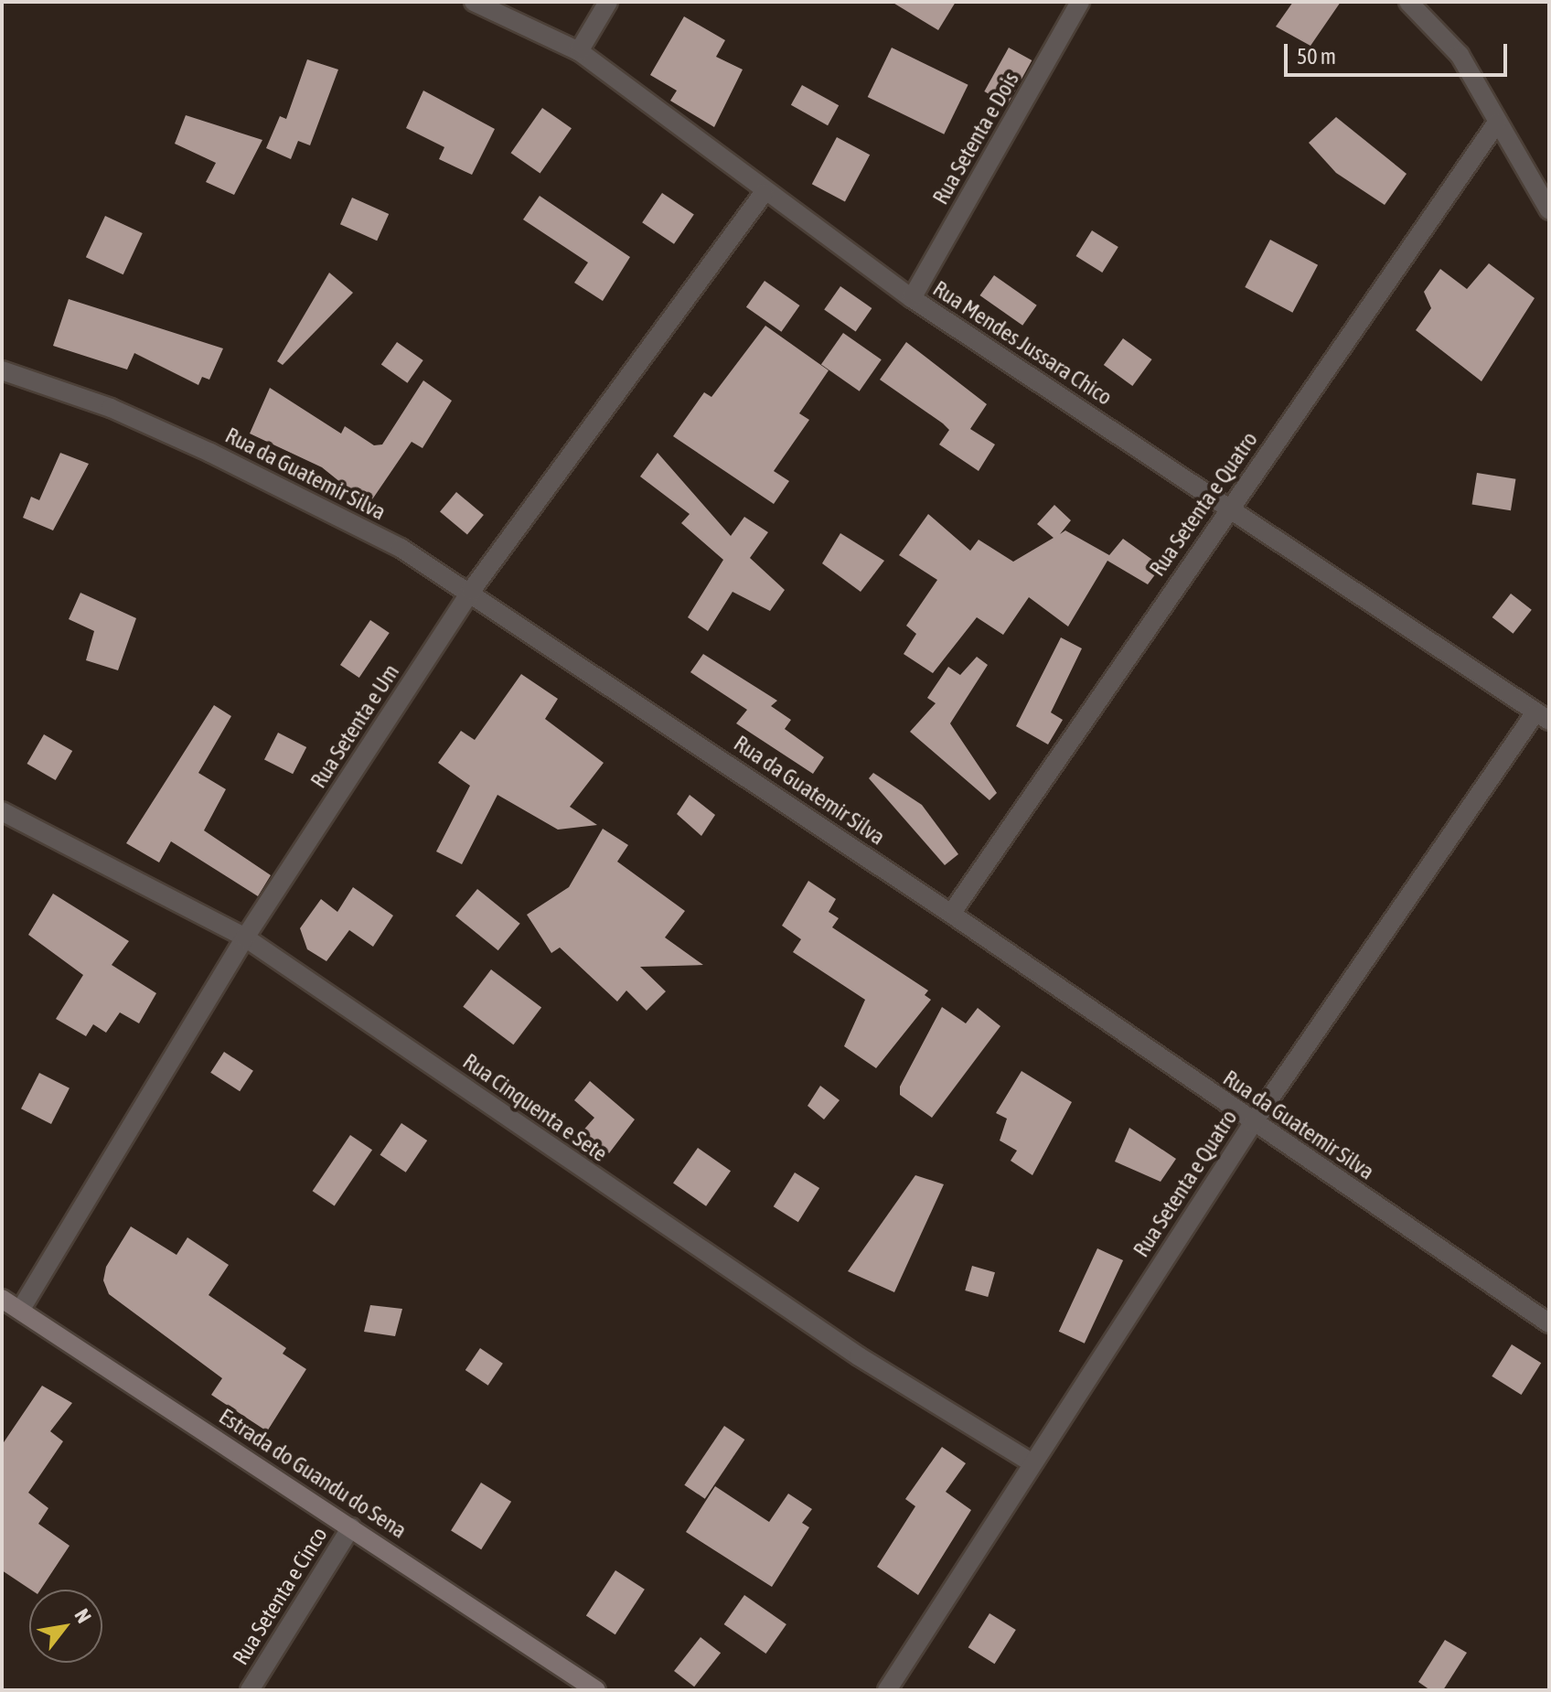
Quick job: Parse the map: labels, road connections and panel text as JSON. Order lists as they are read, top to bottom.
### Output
{
  "streets": {
    "main road": ["Estrada do Guandu do Sena"],
    "street": [
      "Rua Setenta e Dois",
      "Rua Mendes Jussara Chico",
      "Rua da Guatemir Silva",
      "Rua Setenta e Quatro",
      "Rua Setenta e Um",
      "Rua Cinquenta e Sete",
      "Rua Setenta e Cinco"
    ]
  },
  "crossings": [
    ["Rua Setenta e Dois", "Rua Mendes Jussara Chico"],
    ["Rua Mendes Jussara Chico", "Rua Setenta e Quatro"],
    ["Rua Mendes Jussara Chico", "Rua Setenta e Um"],
    ["Rua da Guatemir Silva", "Rua Setenta e Quatro"],
    ["Rua da Guatemir Silva", "Rua Setenta e Um"],
    ["Rua Setenta e Quatro", "Rua Cinquenta e Sete"],
    ["Rua Setenta e Um", "Rua Cinquenta e Sete"],
    ["Rua Setenta e Um", "Estrada do Guandu do Sena"],
    ["Estrada do Guandu do Sena", "Rua Setenta e Cinco"]
  ],
  "scale_bar": "50 m",
  "north": "top right"
}
